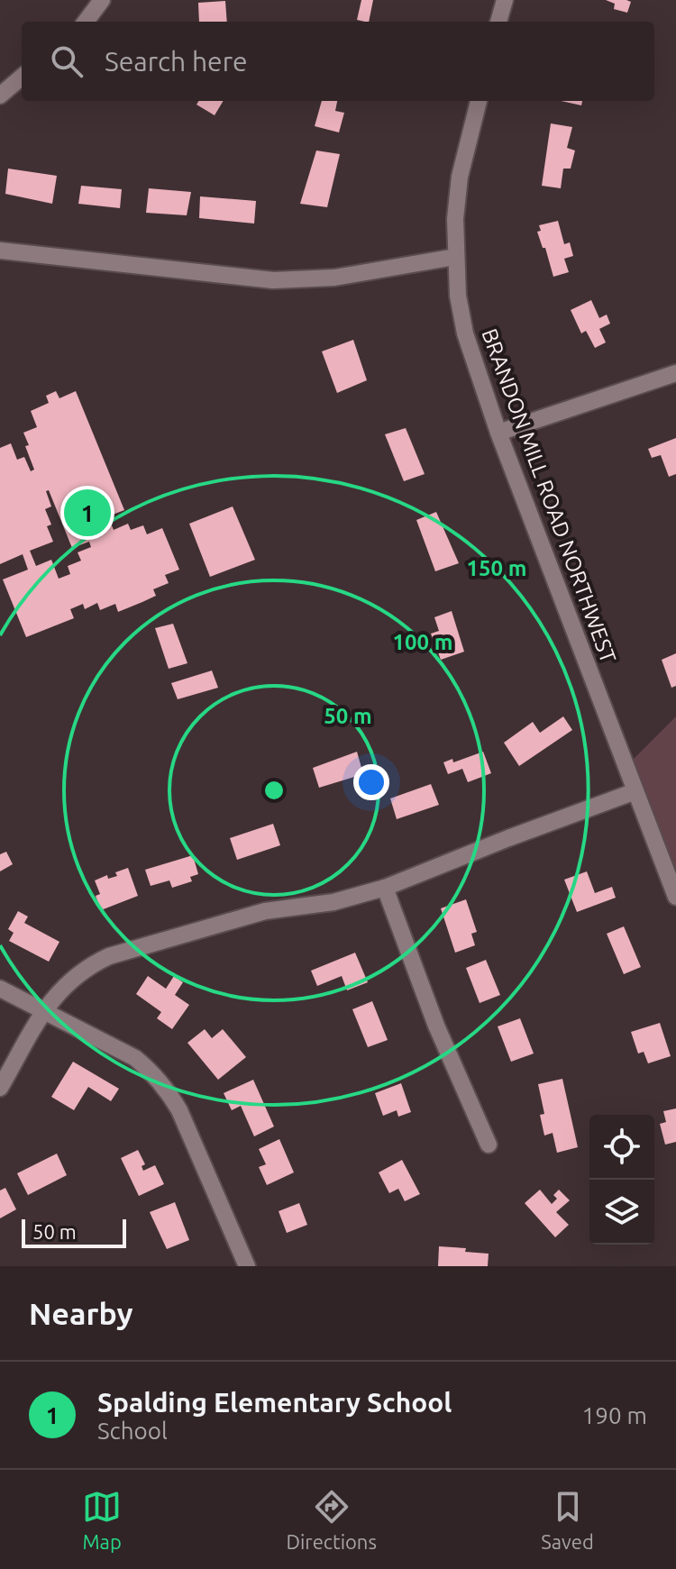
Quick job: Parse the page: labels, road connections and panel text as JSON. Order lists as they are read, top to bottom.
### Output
{
  "streets": {
    "street": ["BRANDON MILL ROAD NORTHWEST"]
  },
  "scale_bar": "50 m",
  "page": {
    "search": "Search here",
    "pins": "1",
    "scale": "50 m",
    "heading": "Nearby",
    "list": [
      {
        "mark": "1",
        "name": "Spalding Elementary School",
        "note": "School",
        "value": "190 m"
      }
    ],
    "nav": ["Map", "Directions", "Saved"]
  },
  "rings": ["150 m", "100 m", "50 m"]
}
